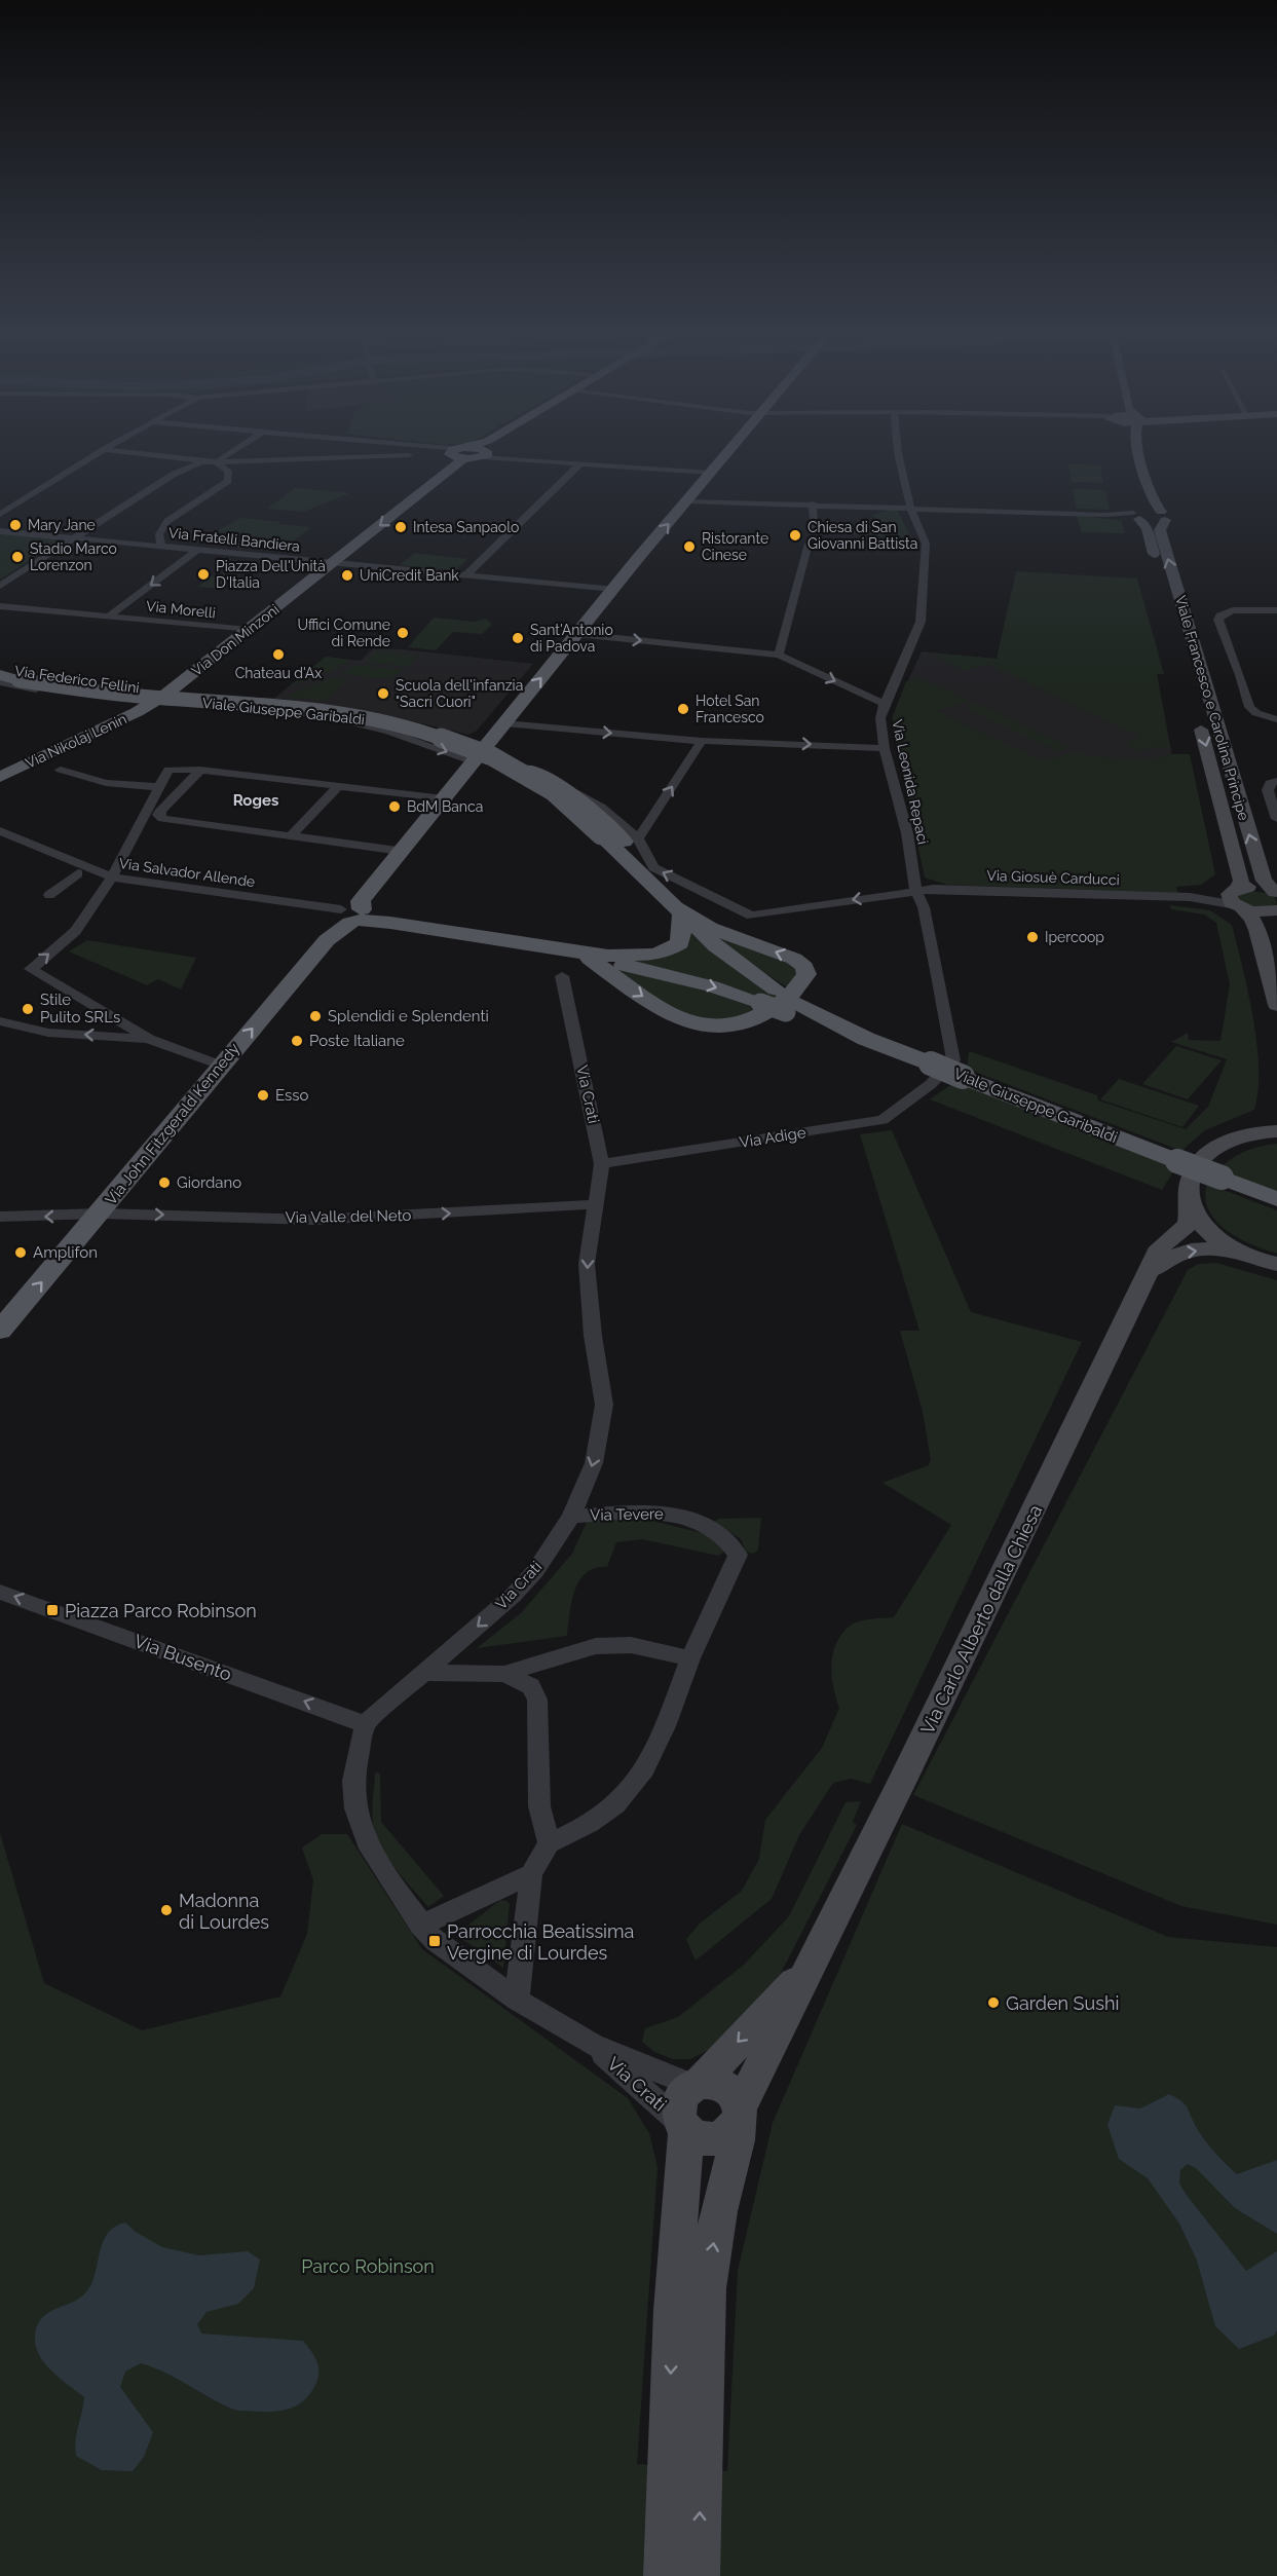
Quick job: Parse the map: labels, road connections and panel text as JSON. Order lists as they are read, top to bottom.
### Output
{
  "streets": {
    "main road": [
      "Via Don Minzoni",
      "Viale Giuseppe Garibaldi",
      "Via Nikolaj Lenin",
      "Via John Fitzgerald Kennedy"
    ],
    "street": [
      "Via Fratelli Bandiera",
      "Via Morelli",
      "Via Federico Fellini",
      "Viale Francesco e Carolina Principe",
      "Via Leonida Repaci",
      "Via Salvador Allende",
      "Via Giosuè Carducci",
      "Via Crati",
      "Via Adige",
      "Via Valle del Neto",
      "Via Tevere",
      "Via Carlo Alberto dalla Chiesa",
      "Via Busento"
    ]
  },
  "crossings": [
    ["Via Fratelli Bandiera", "Via Don Minzoni"],
    ["Via Fratelli Bandiera", "Via John Fitzgerald Kennedy"],
    ["Via Morelli", "Via Don Minzoni"],
    ["Via Don Minzoni", "Via Federico Fellini"],
    ["Via Don Minzoni", "Via Nikolaj Lenin"],
    ["Via Federico Fellini", "Via Nikolaj Lenin"],
    ["Viale Francesco e Carolina Principe", "Via Giosuè Carducci"],
    ["Viale Giuseppe Garibaldi", "Via Leonida Repaci"],
    ["Viale Giuseppe Garibaldi", "Via Adige"],
    ["Via Leonida Repaci", "Via Giosuè Carducci"],
    ["Via Leonida Repaci", "Via Adige"],
    ["Via Salvador Allende", "Via John Fitzgerald Kennedy"],
    ["Via Crati", "Via Adige"],
    ["Via Crati", "Via Valle del Neto"],
    ["Via Crati", "Via Tevere"],
    ["Via Crati", "Via Carlo Alberto dalla Chiesa"],
    ["Via Crati", "Via Busento"],
    ["Via John Fitzgerald Kennedy", "Via Valle del Neto"]
  ],
  "one_way": [
    "Via Don Minzoni",
    "Via Giosuè Carducci",
    "Via John Fitzgerald Kennedy",
    "Via Busento"
  ],
  "districts": ["Roges"],
  "parks": ["Parco Robinson"],
  "places": {
    "other": [
      "Mary Jane",
      "Intesa Sanpaolo",
      "Chiesa di San Giovanni Battista",
      "Ristorante Cinese",
      "Stadio Marco Lorenzon",
      "Piazza Dell'Unità D'Italia",
      "UniCredit Bank",
      "Uffici Comune di Rende",
      "Sant'Antonio di Padova",
      "Chateau d'Ax",
      "Scuola dell'infanzia \"Sacri Cuori\"",
      "Hotel San Francesco",
      "BdM Banca",
      "Ipercoop",
      "Stile Pulito SRLs",
      "Splendidi e Splendenti",
      "Poste Italiane",
      "Esso",
      "Giordano",
      "Amplifon",
      "Madonna di Lourdes",
      "Garden Sushi"
    ],
    "transit": ["Piazza Parco Robinson", "Parrocchia Beatissima Vergine di Lourdes"]
  }
}
